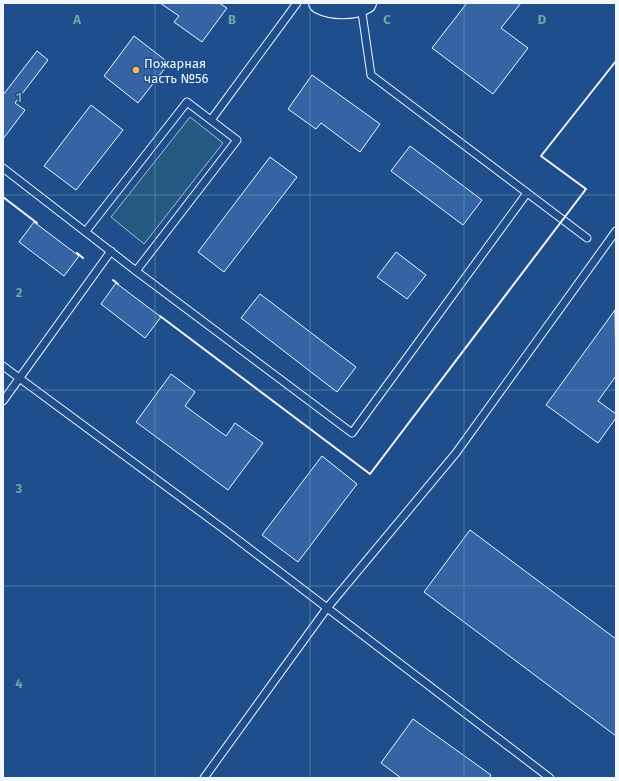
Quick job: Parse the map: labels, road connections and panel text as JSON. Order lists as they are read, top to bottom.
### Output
{
  "places": ["Пожарная часть №56"],
  "grid": {
    "columns": [
      "A",
      "B",
      "C",
      "D"
    ],
    "rows": [
      "1",
      "2",
      "3",
      "4"
    ]
  }
}
